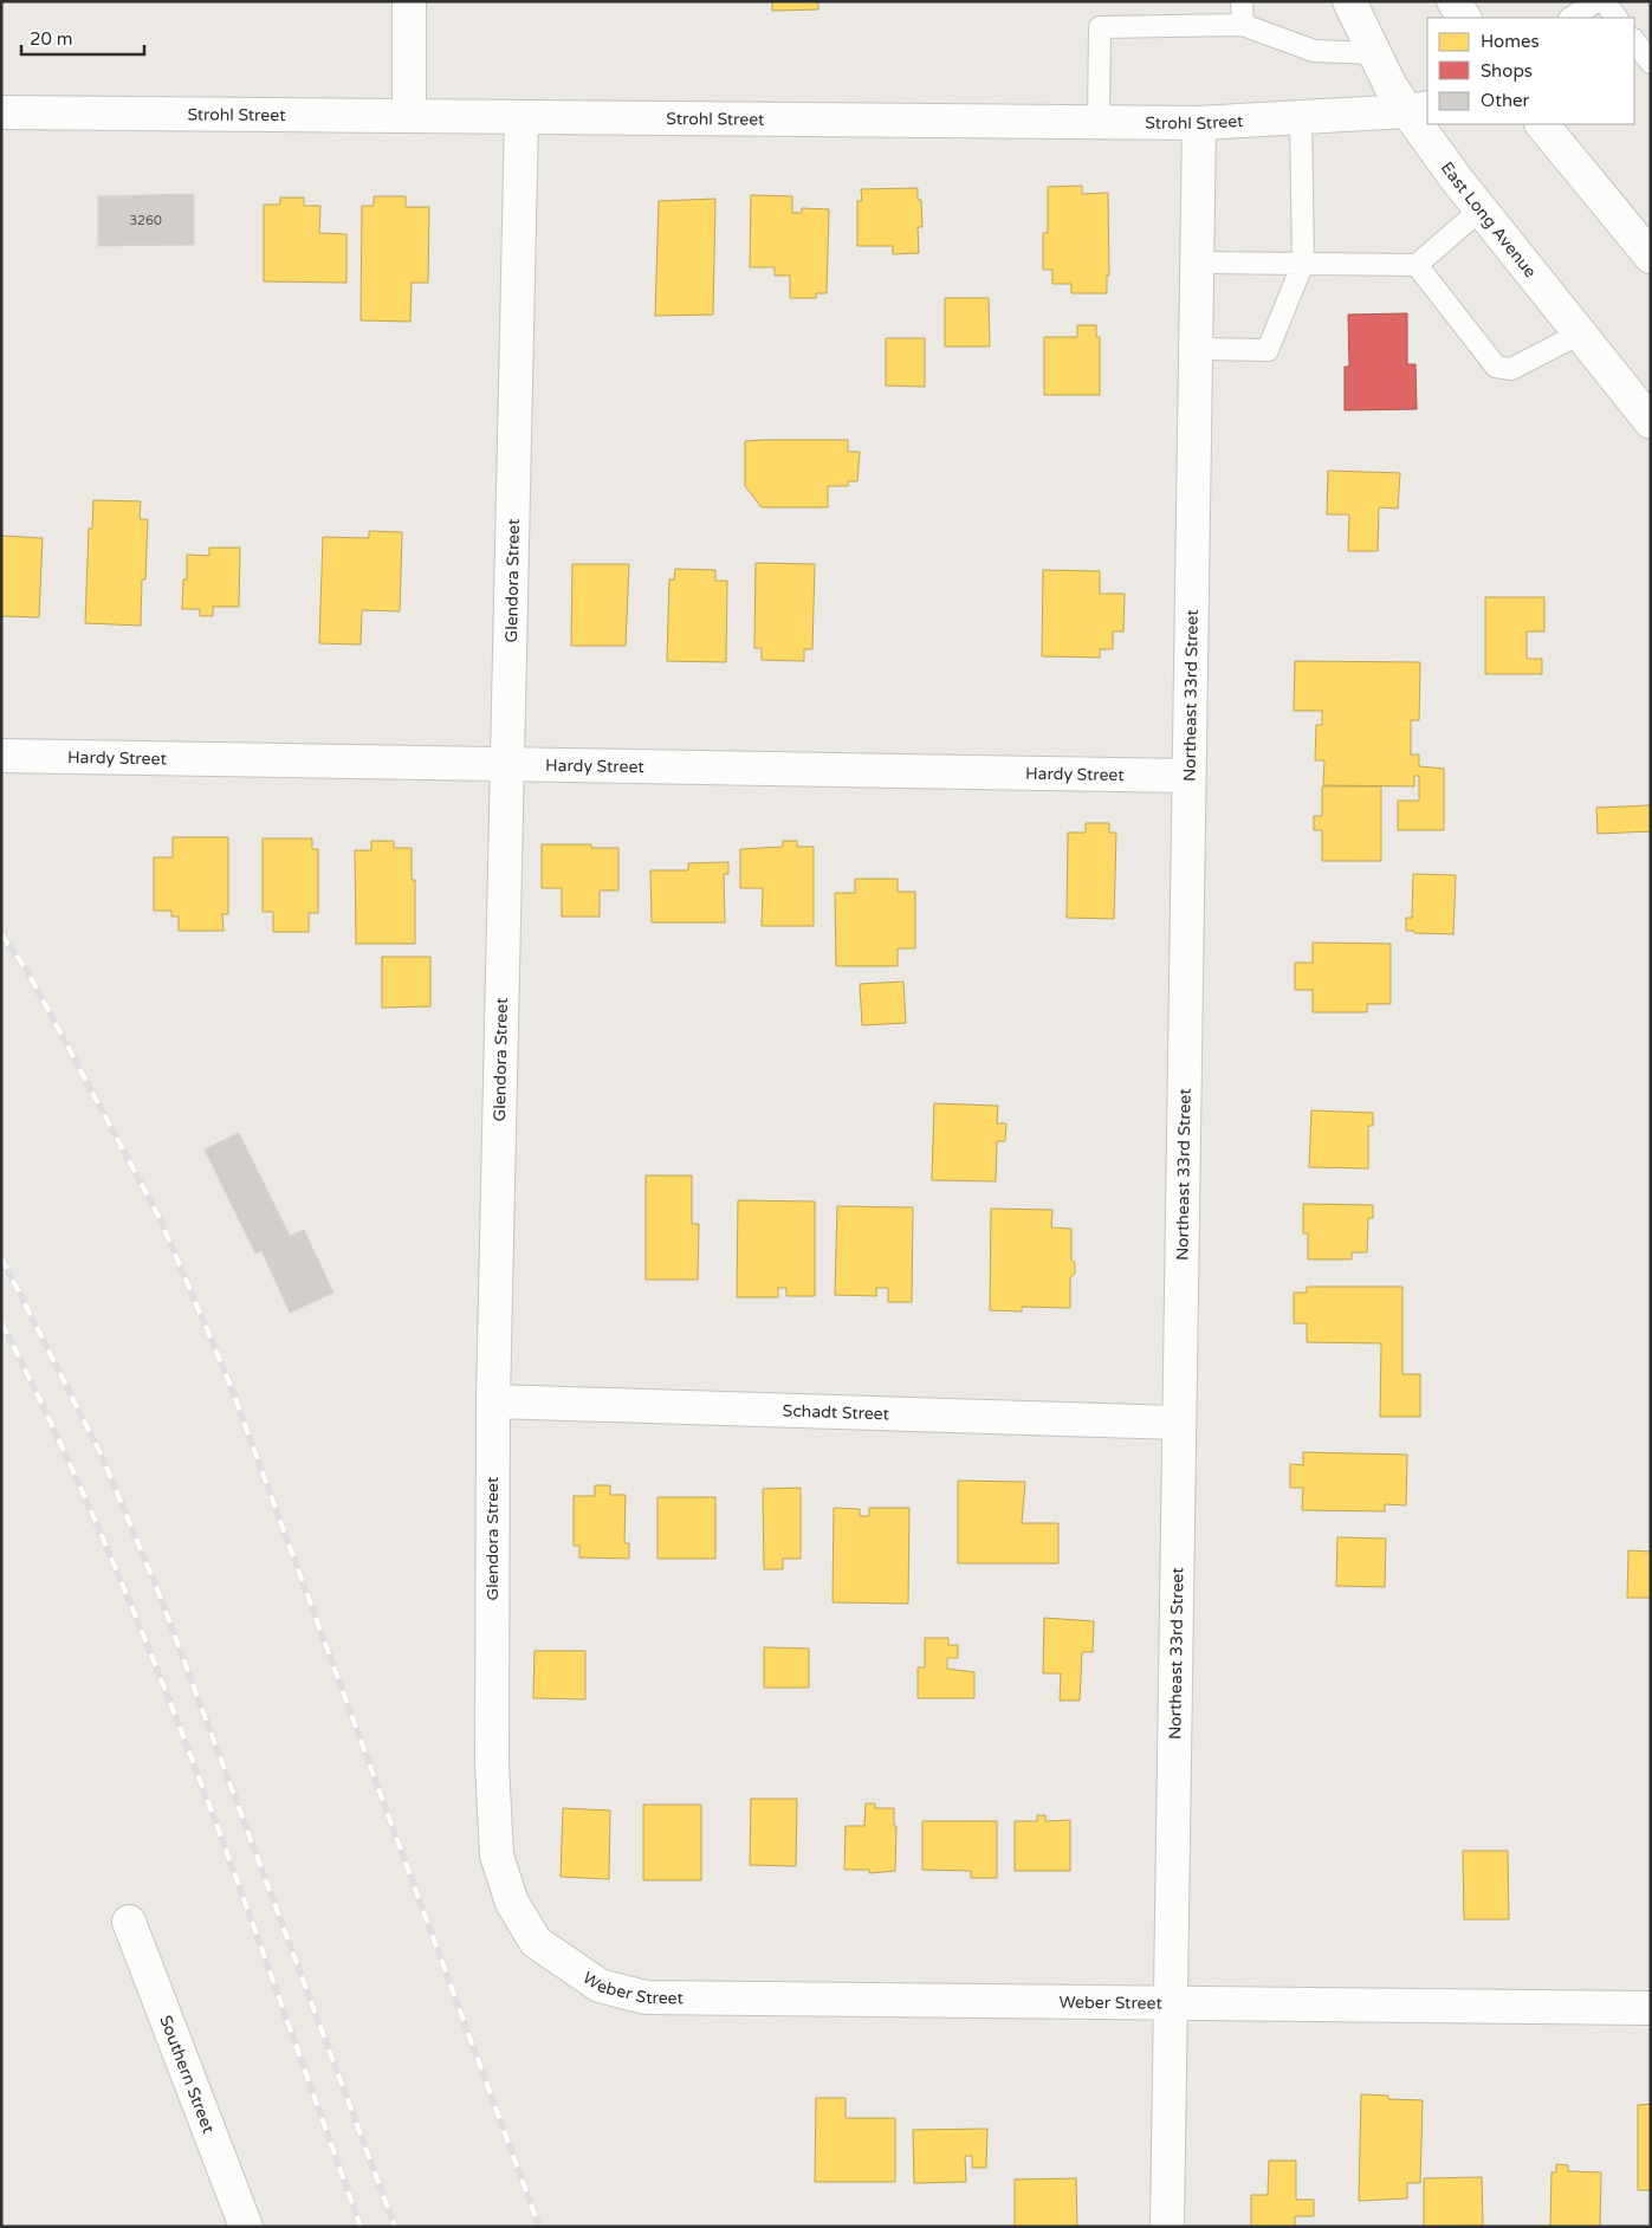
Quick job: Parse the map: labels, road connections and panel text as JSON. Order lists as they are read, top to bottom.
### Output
{
  "streets": {
    "street": [
      "Strohl Street",
      "East Long Avenue",
      "Glendora Street",
      "Northeast 33rd Street",
      "Hardy Street",
      "Schadt Street",
      "Weber Street",
      "Southern Street"
    ]
  },
  "crossings": [
    ["Strohl Street", "East Long Avenue"],
    ["Strohl Street", "Glendora Street"],
    ["Strohl Street", "Northeast 33rd Street"],
    ["Glendora Street", "Hardy Street"],
    ["Glendora Street", "Schadt Street"],
    ["Glendora Street", "Weber Street"],
    ["Northeast 33rd Street", "Hardy Street"],
    ["Northeast 33rd Street", "Schadt Street"],
    ["Northeast 33rd Street", "Weber Street"]
  ],
  "house_numbers": ["3260"],
  "legend": ["Homes", "Shops", "Other"],
  "scale_bar": "20 m"
}
